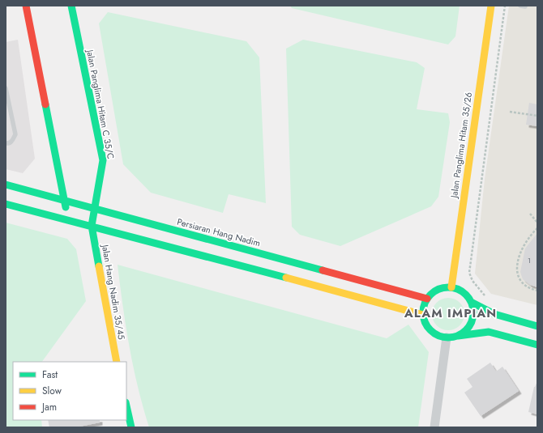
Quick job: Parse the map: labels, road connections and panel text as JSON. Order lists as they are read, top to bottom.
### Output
{
  "streets": {
    "street": [
      "Jalan Panglima Hitam C 35/C",
      "Jalan Panglima Hitam 35/26",
      "Persiaran Hang Nadim",
      "Jalan Hang Nadim 35/45"
    ]
  },
  "crossings": [
    ["Jalan Panglima Hitam C 35/C", "Persiaran Hang Nadim"],
    ["Jalan Panglima Hitam C 35/C", "Jalan Hang Nadim 35/45"],
    ["Jalan Panglima Hitam 35/26", "Persiaran Hang Nadim"]
  ],
  "districts": ["ALAM IMPIAN"],
  "house_numbers": ["1"],
  "legend": ["Fast", "Slow", "Jam"]
}
